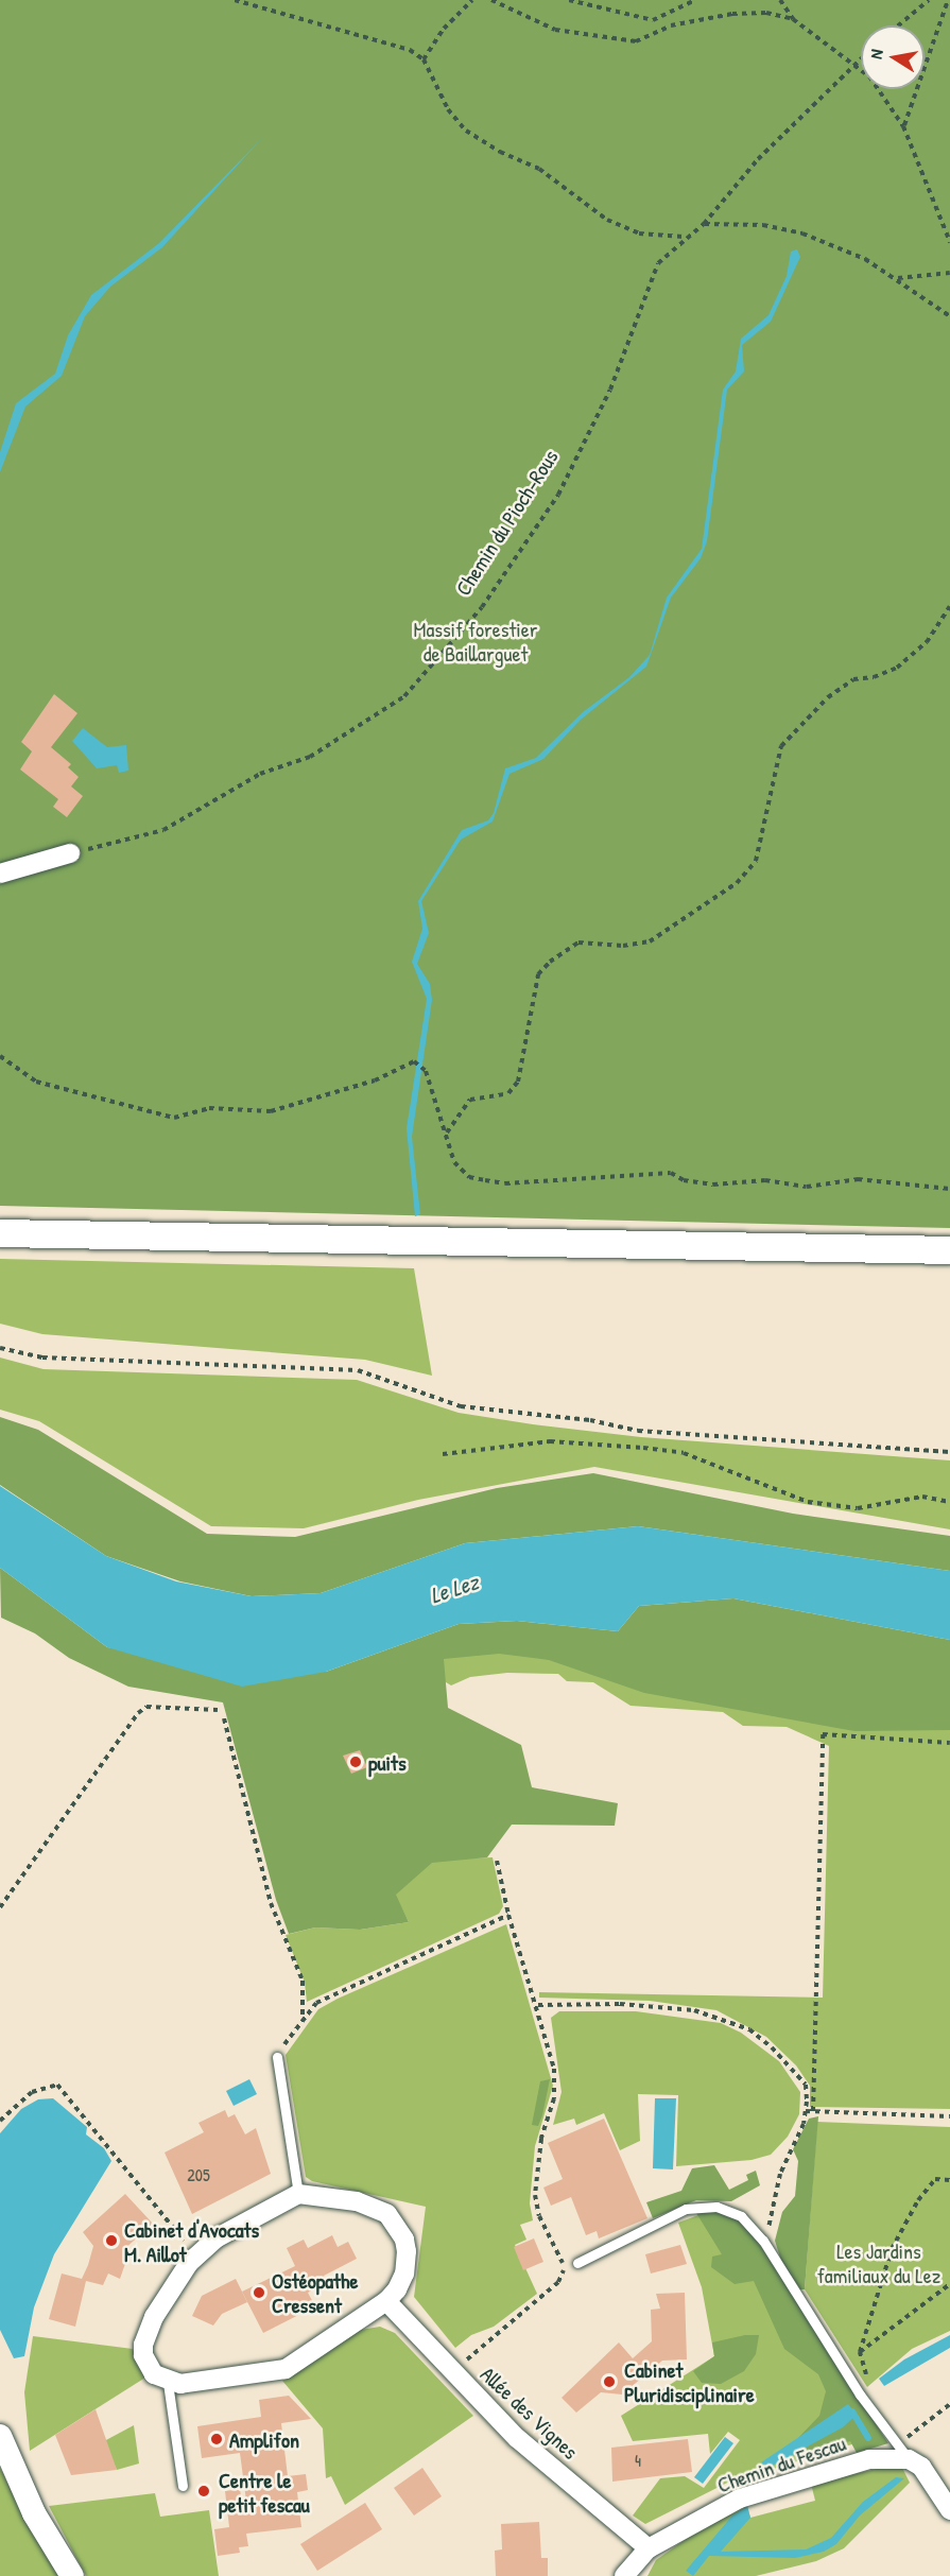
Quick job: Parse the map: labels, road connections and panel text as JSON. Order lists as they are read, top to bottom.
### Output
{
  "streets": {
    "street": ["Allée des Vignes", "Chemin du Fescau"],
    "path": ["Chemin du Pioch-Rous"]
  },
  "crossings": [
    ["Allée des Vignes", "Chemin du Fescau"]
  ],
  "water": ["Le Lez"],
  "parks": ["Massif forestier de Baillarguet", "Les Jardins familiaux du Lez"],
  "places": [
    "puits",
    "Cabinet d'Avocats M. Aillot",
    "Ostéopathe Cressent",
    "Cabinet Pluridisciplinaire",
    "Amplifon",
    "Centre le petit fescau"
  ],
  "house_numbers": ["205", "4"],
  "north": "left"
}
